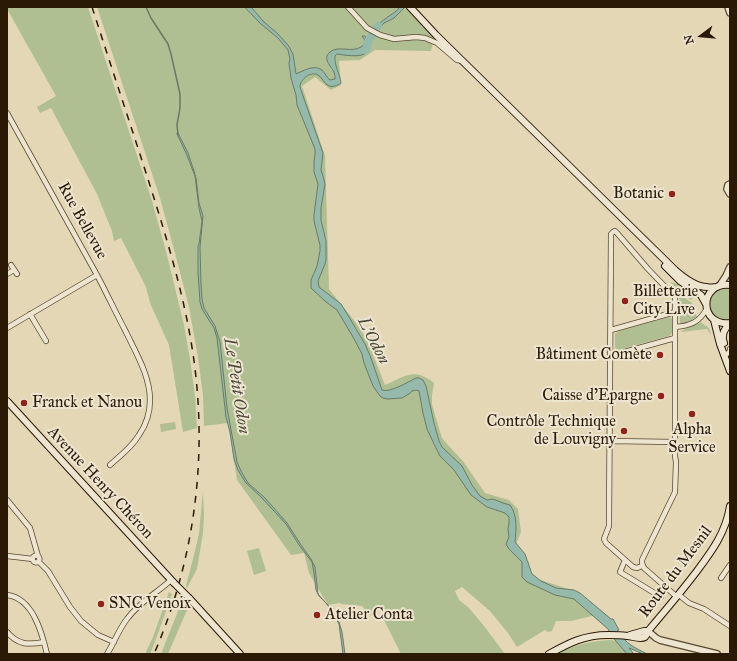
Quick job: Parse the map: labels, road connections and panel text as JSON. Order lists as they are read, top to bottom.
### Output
{
  "streets": {
    "main road": ["Avenue Henry Chéron", "Route du Mesnil"],
    "street": ["Rue Bellevue"]
  },
  "water": ["L'Odon", "Le Petit Odon"],
  "places": [
    "Botanic",
    "Billetterie City Live",
    "Bâtiment Comète",
    "Caisse d'Epargne",
    "Franck et Nanou",
    "Alpha Service",
    "Contrôle Technique de Louvigny",
    "SNC Venoix",
    "Atelier Conta"
  ],
  "north": "left"
}
